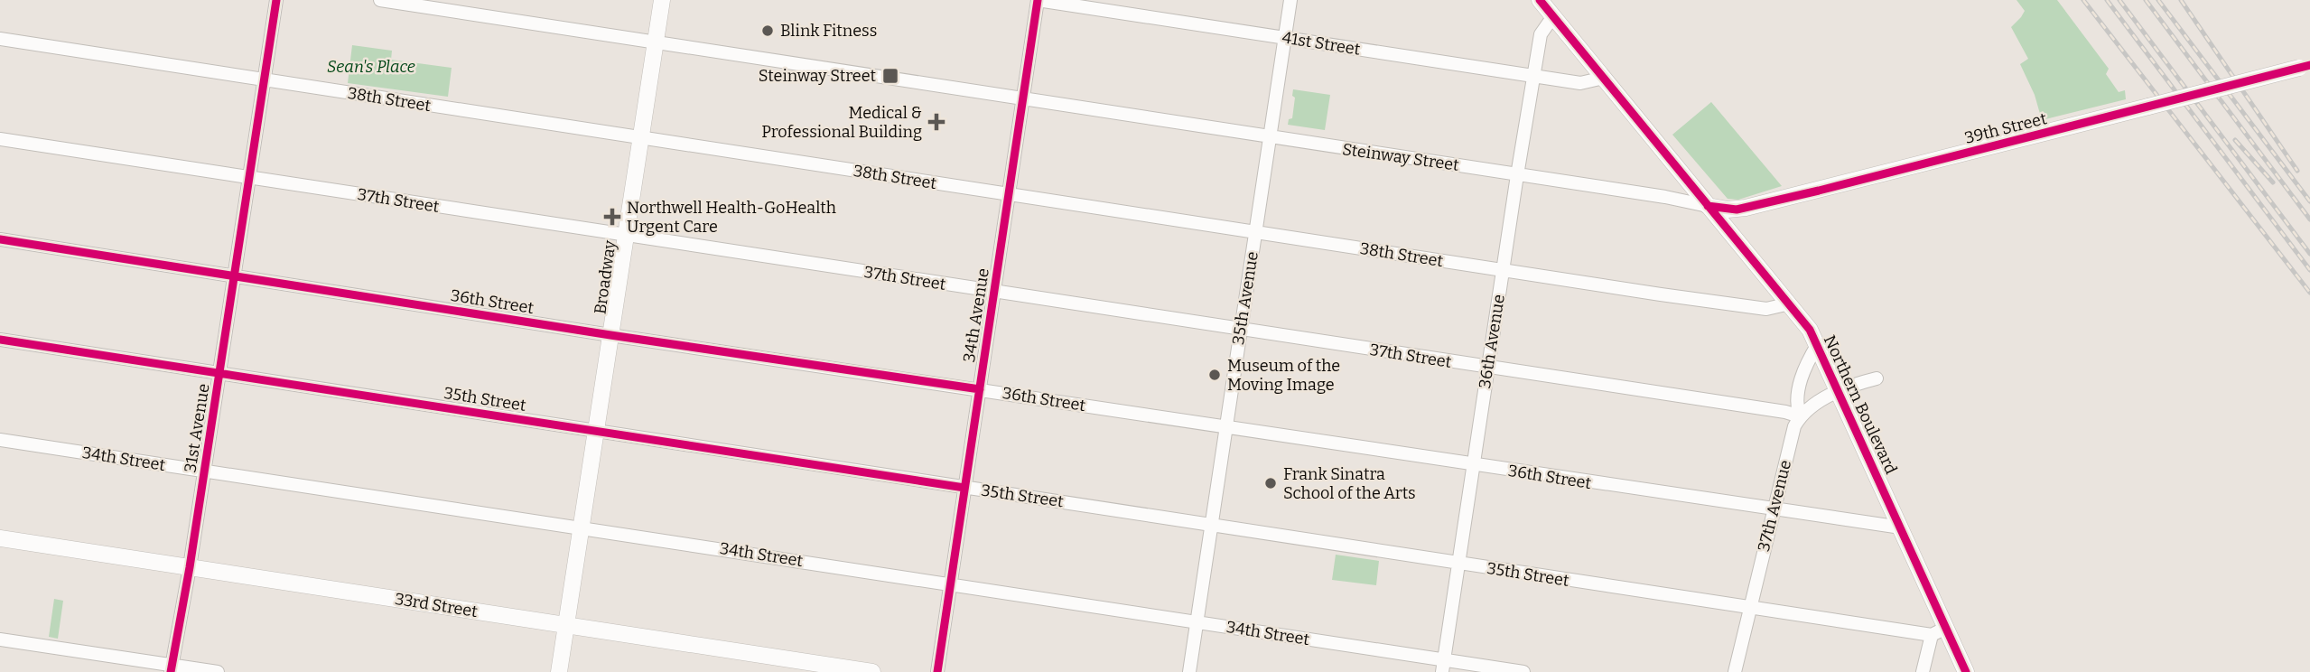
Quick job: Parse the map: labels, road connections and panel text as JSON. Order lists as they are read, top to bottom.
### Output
{
  "streets": {
    "main road": [
      "39th Street",
      "Broadway",
      "Northern Boulevard",
      "33rd Street"
    ],
    "street": [
      "41st Street",
      "38th Street",
      "Steinway Street",
      "37th Street",
      "35th Avenue",
      "36th Street",
      "34th Avenue",
      "36th Avenue",
      "35th Street",
      "31st Avenue",
      "34th Street",
      "37th Avenue"
    ]
  },
  "crossings": [
    ["41st Street", "35th Avenue"],
    ["41st Street", "34th Avenue"],
    ["41st Street", "36th Avenue"],
    ["41st Street", "Northern Boulevard"],
    ["38th Street", "Broadway"],
    ["38th Street", "35th Avenue"],
    ["38th Street", "34th Avenue"],
    ["38th Street", "36th Avenue"],
    ["38th Street", "Northern Boulevard"],
    ["38th Street", "31st Avenue"],
    ["39th Street", "Steinway Street"],
    ["39th Street", "Northern Boulevard"],
    ["Steinway Street", "Broadway"],
    ["Steinway Street", "35th Avenue"],
    ["Steinway Street", "34th Avenue"],
    ["Steinway Street", "36th Avenue"],
    ["Steinway Street", "Northern Boulevard"],
    ["37th Street", "Broadway"],
    ["37th Street", "35th Avenue"],
    ["37th Street", "34th Avenue"],
    ["37th Street", "36th Avenue"],
    ["37th Street", "31st Avenue"],
    ["37th Street", "37th Avenue"],
    ["Broadway", "36th Street"],
    ["Broadway", "35th Street"],
    ["Broadway", "34th Street"],
    ["Broadway", "33rd Street"],
    ["35th Avenue", "36th Street"],
    ["35th Avenue", "35th Street"],
    ["35th Avenue", "34th Street"],
    ["36th Street", "34th Avenue"],
    ["36th Street", "36th Avenue"],
    ["36th Street", "Northern Boulevard"],
    ["36th Street", "31st Avenue"],
    ["36th Street", "37th Avenue"],
    ["34th Avenue", "35th Street"],
    ["34th Avenue", "34th Street"],
    ["36th Avenue", "35th Street"],
    ["36th Avenue", "Northern Boulevard"],
    ["36th Avenue", "34th Street"],
    ["35th Street", "Northern Boulevard"],
    ["35th Street", "31st Avenue"],
    ["35th Street", "37th Avenue"],
    ["Northern Boulevard", "37th Avenue"],
    ["31st Avenue", "34th Street"],
    ["31st Avenue", "33rd Street"]
  ],
  "parks": ["Sean's Place"],
  "places": {
    "other": ["Blink Fitness", "Museum of the Moving Image", "Frank Sinatra School of the Arts"],
    "transit": ["Steinway Street"],
    "health": ["Medical & Professional Building", "Northwell Health-GoHealth Urgent Care"]
  }
}
